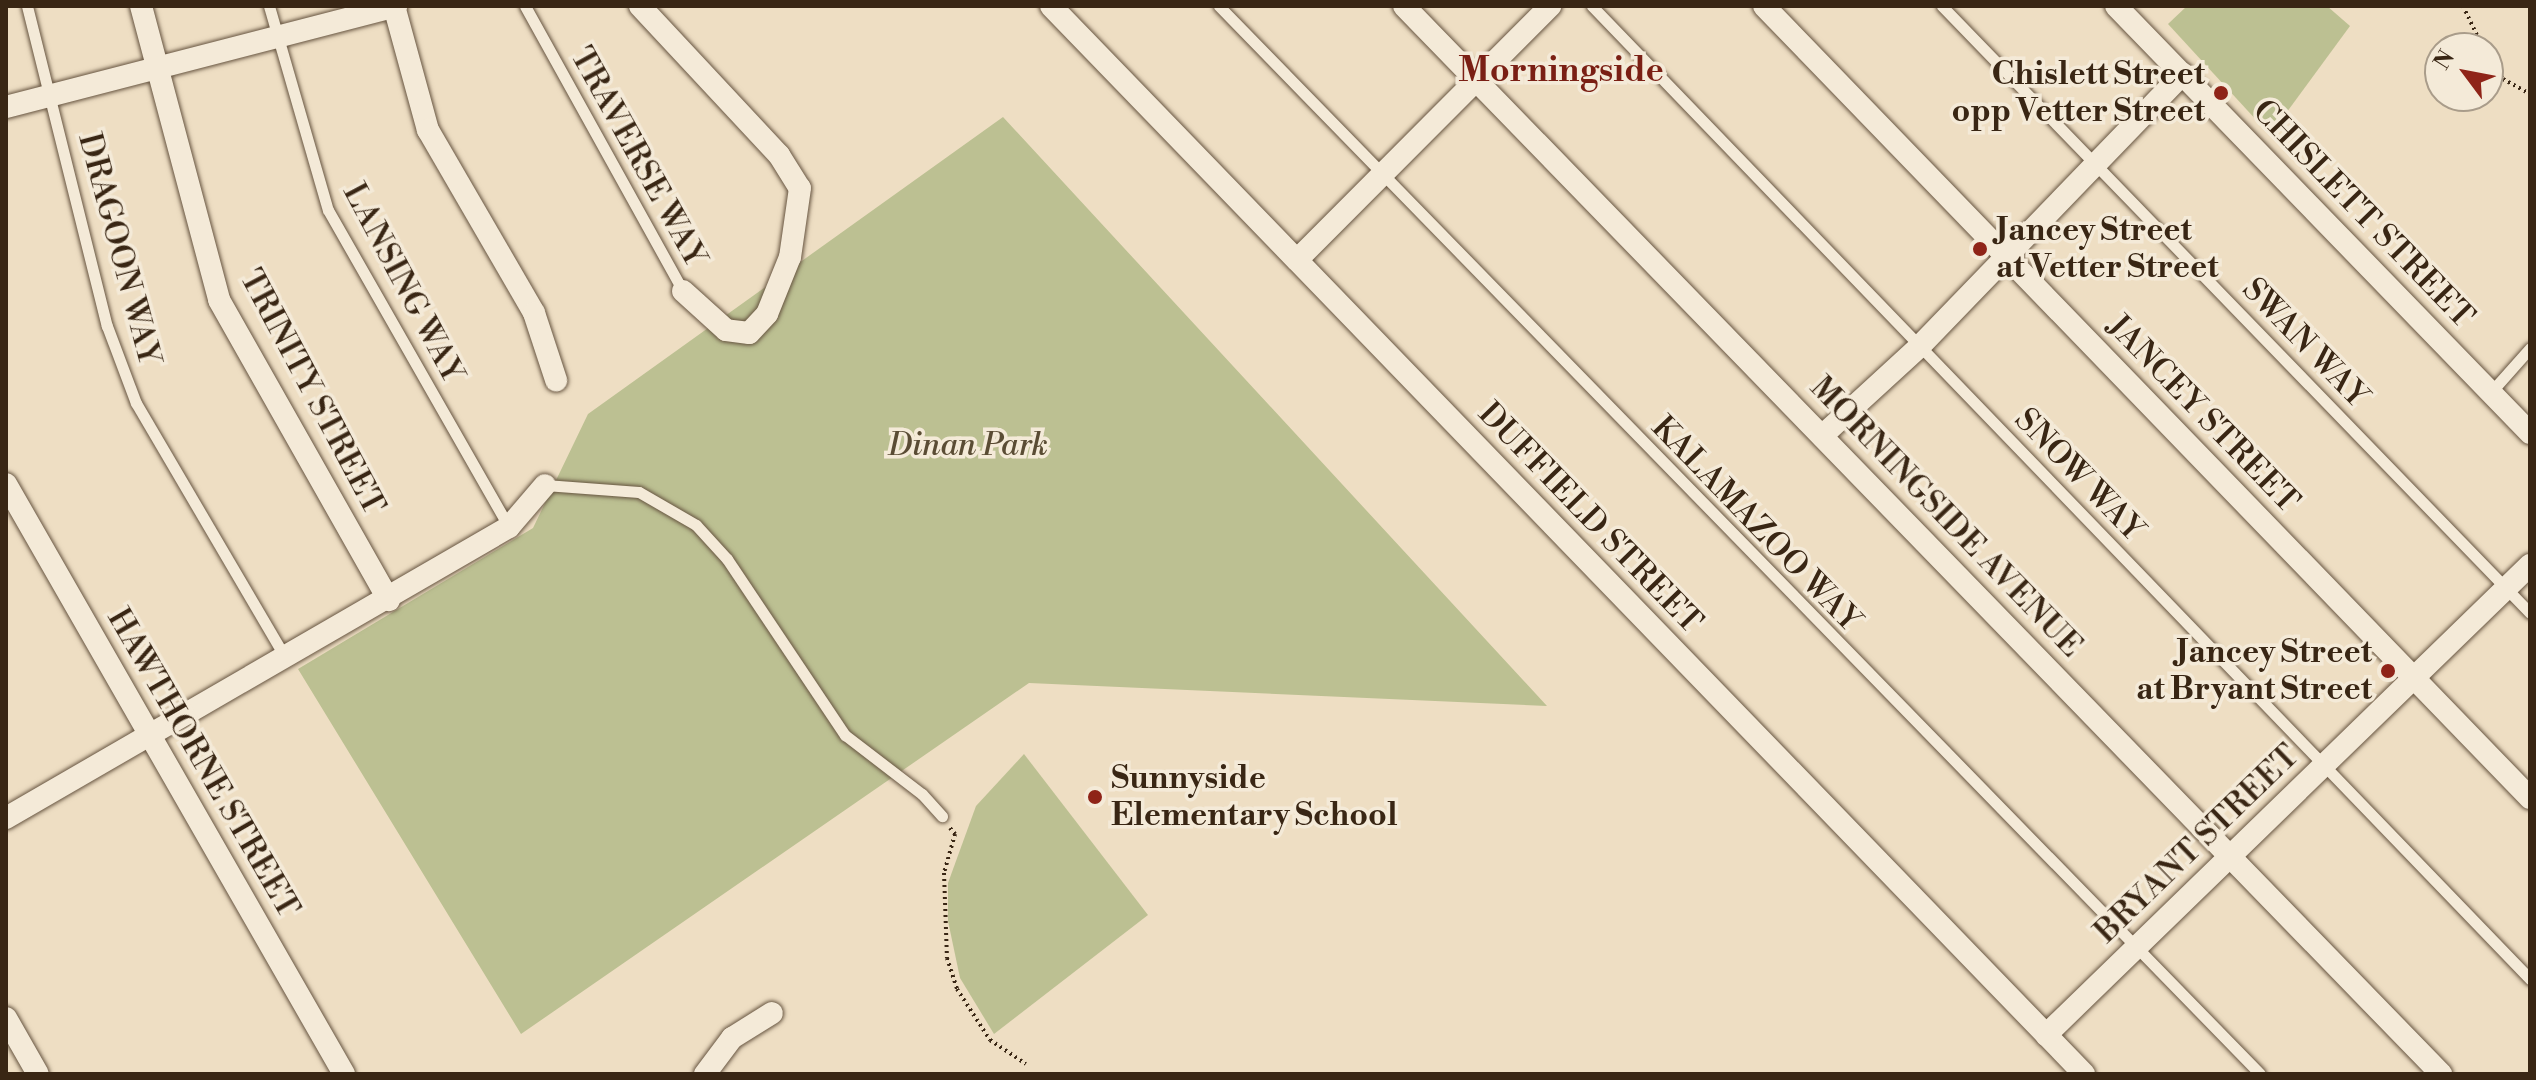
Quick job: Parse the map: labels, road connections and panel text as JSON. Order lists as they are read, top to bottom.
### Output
{
  "streets": {
    "street": [
      "CHISLETT STREET",
      "TRINITY STREET",
      "JANCEY STREET",
      "MORNINGSIDE AVENUE",
      "DUFFIELD STREET",
      "HAWTHORNE STREET",
      "BRYANT STREET"
    ],
    "lane": [
      "TRAVERSE WAY",
      "DRAGOON WAY",
      "LANSING WAY",
      "SWAN WAY",
      "SNOW WAY",
      "KALAMAZOO WAY"
    ]
  },
  "crossings": [
    ["SWAN WAY", "BRYANT STREET"],
    ["JANCEY STREET", "BRYANT STREET"],
    ["SNOW WAY", "BRYANT STREET"],
    ["MORNINGSIDE AVENUE", "BRYANT STREET"],
    ["DUFFIELD STREET", "BRYANT STREET"],
    ["KALAMAZOO WAY", "BRYANT STREET"]
  ],
  "districts": ["Morningside"],
  "parks": ["Dinan Park"],
  "places": [
    "Chislett Street opp Vetter Street",
    "Jancey Street at Vetter Street",
    "Jancey Street at Bryant Street",
    "Sunnyside Elementary School"
  ],
  "north": "top left"
}
